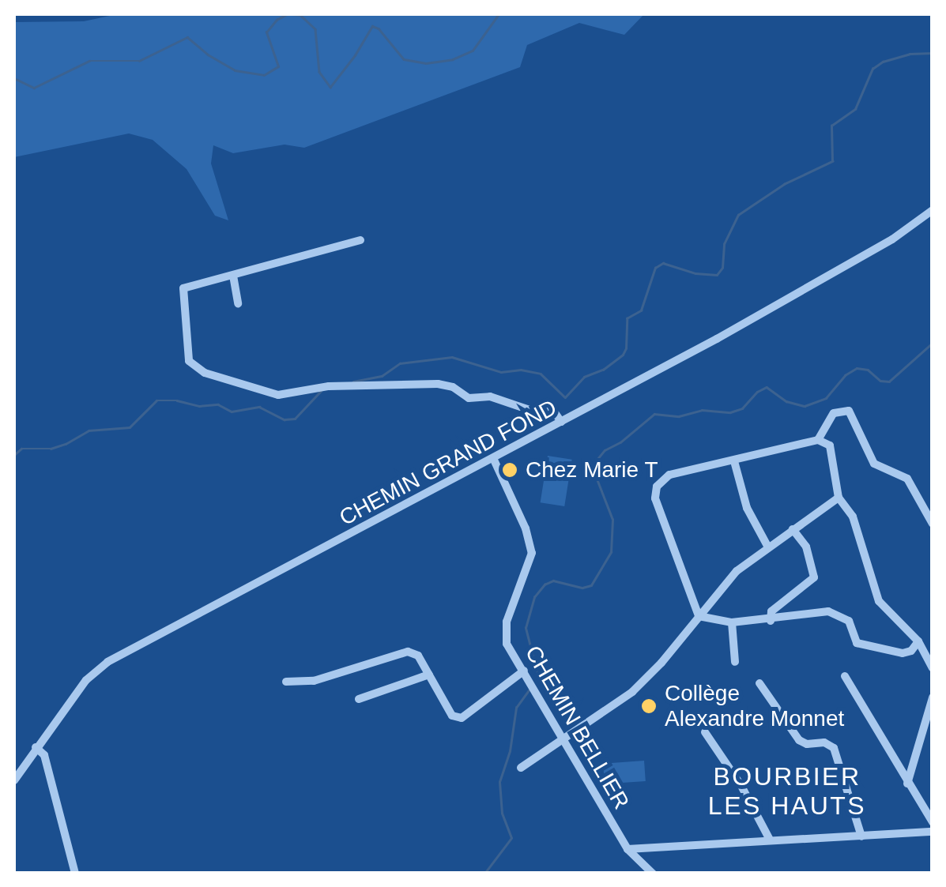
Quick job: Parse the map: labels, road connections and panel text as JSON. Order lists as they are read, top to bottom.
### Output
{
  "streets": {
    "street": ["CHEMIN GRAND FOND", "CHEMIN BELLIER"]
  },
  "crossings": [
    ["CHEMIN GRAND FOND", "CHEMIN BELLIER"]
  ],
  "districts": ["BOURBIER LES HAUTS"],
  "places": ["Chez Marie T", "Collège Alexandre Monnet"]
}
